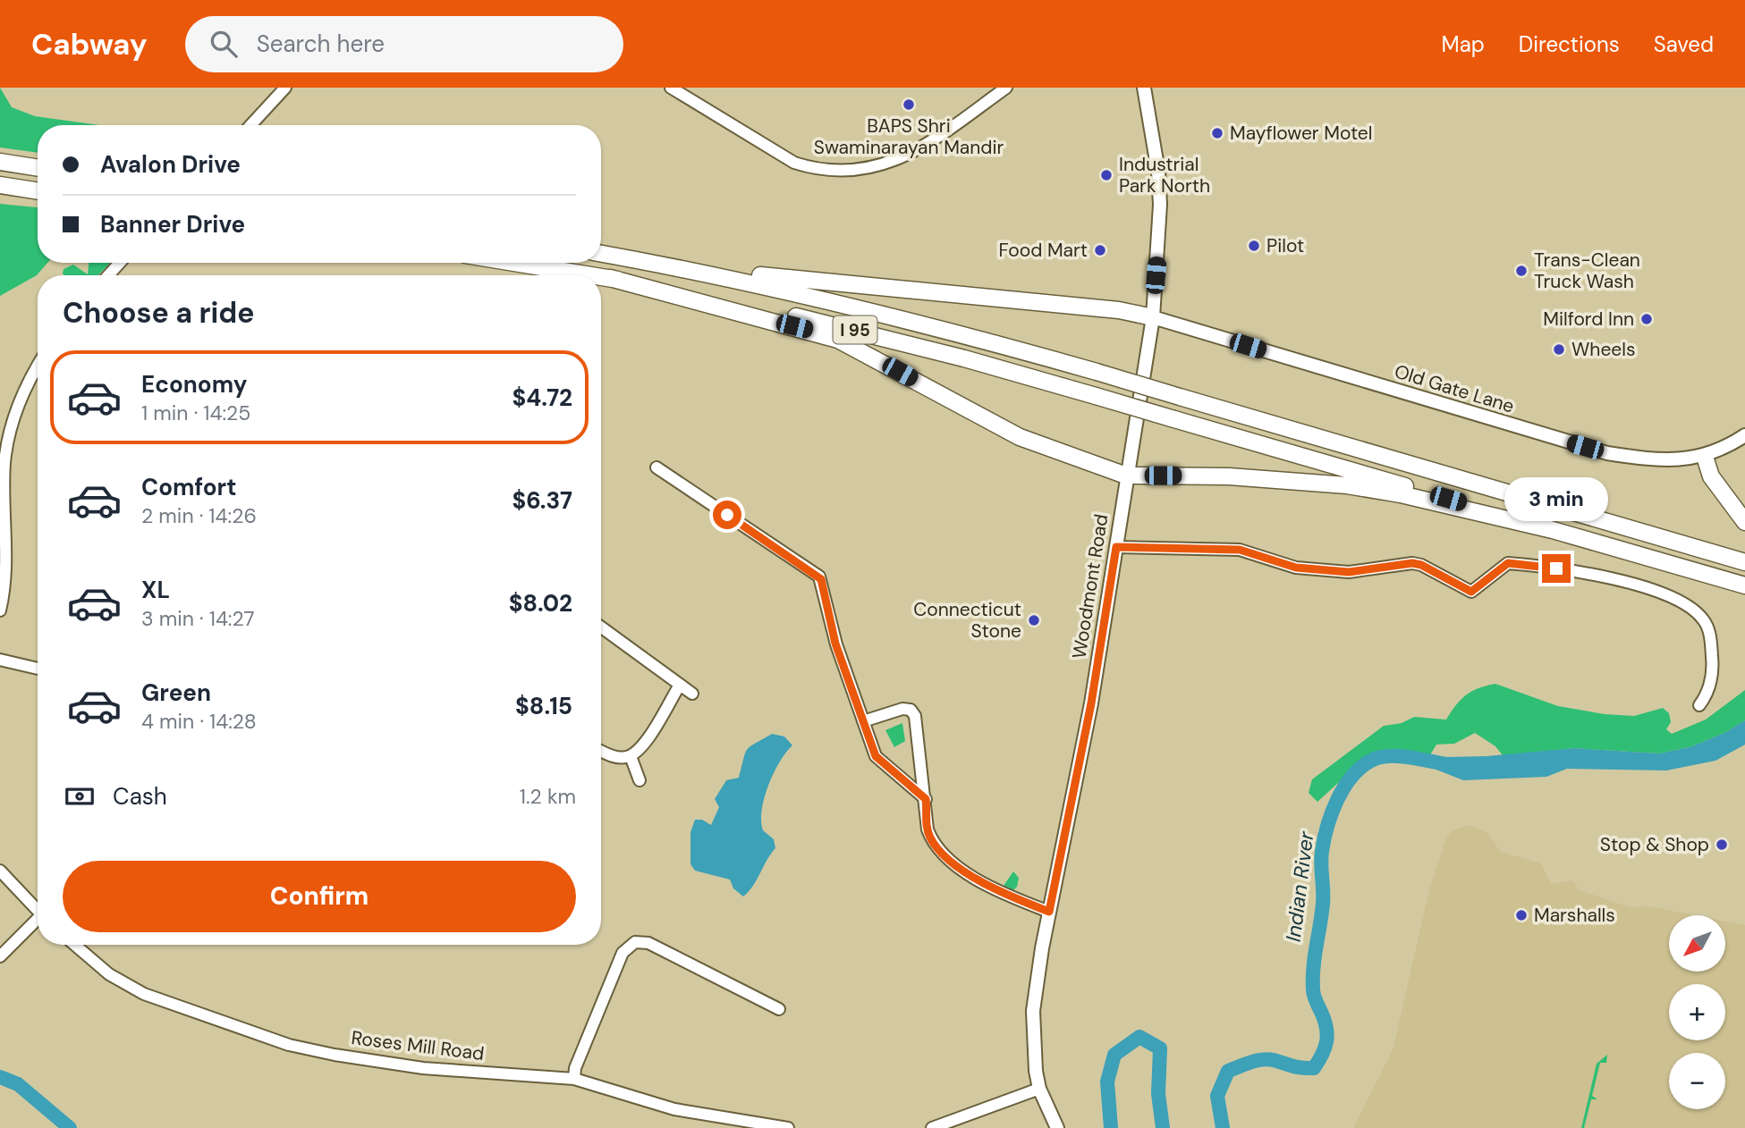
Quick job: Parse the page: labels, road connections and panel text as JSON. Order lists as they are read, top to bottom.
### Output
{
  "streets": {
    "highway": ["I 95"],
    "main road": ["Old Gate Lane", "Woodmont Road"],
    "street": ["Roses Mill Road"]
  },
  "crossings": [
    ["Old Gate Lane", "Woodmont Road"]
  ],
  "water": ["Indian River"],
  "places": [
    "BAPS Shri Swaminarayan Mandir",
    "Mayflower Motel",
    "Industrial Park North",
    "Pilot",
    "Food Mart",
    "Trans-Clean Truck Wash",
    "Milford Inn",
    "Wheels",
    "Connecticut Stone",
    "Stop & Shop",
    "Marshalls"
  ],
  "north": "bottom left",
  "page": {
    "header": "Cabway",
    "search": "Search here",
    "nav": ["Map", "Directions", "Saved"],
    "banner": ["Avalon Drive", "Banner Drive"],
    "heading": "Choose a ride",
    "list": [
      {
        "name": "Economy",
        "note": "1 min · 14:25",
        "value": "$4.72"
      },
      {
        "name": "Comfort",
        "note": "2 min · 14:26",
        "value": "$6.37"
      },
      {
        "name": "XL",
        "note": "3 min · 14:27",
        "value": "$8.02"
      },
      {
        "name": "Green",
        "note": "4 min · 14:28",
        "value": "$8.15"
      }
    ],
    "bubble": "3 min",
    "pay": ["Cash", "1.2 km"],
    "buttons": "Confirm",
    "map_buttons": ["+", "−"]
  }
}
